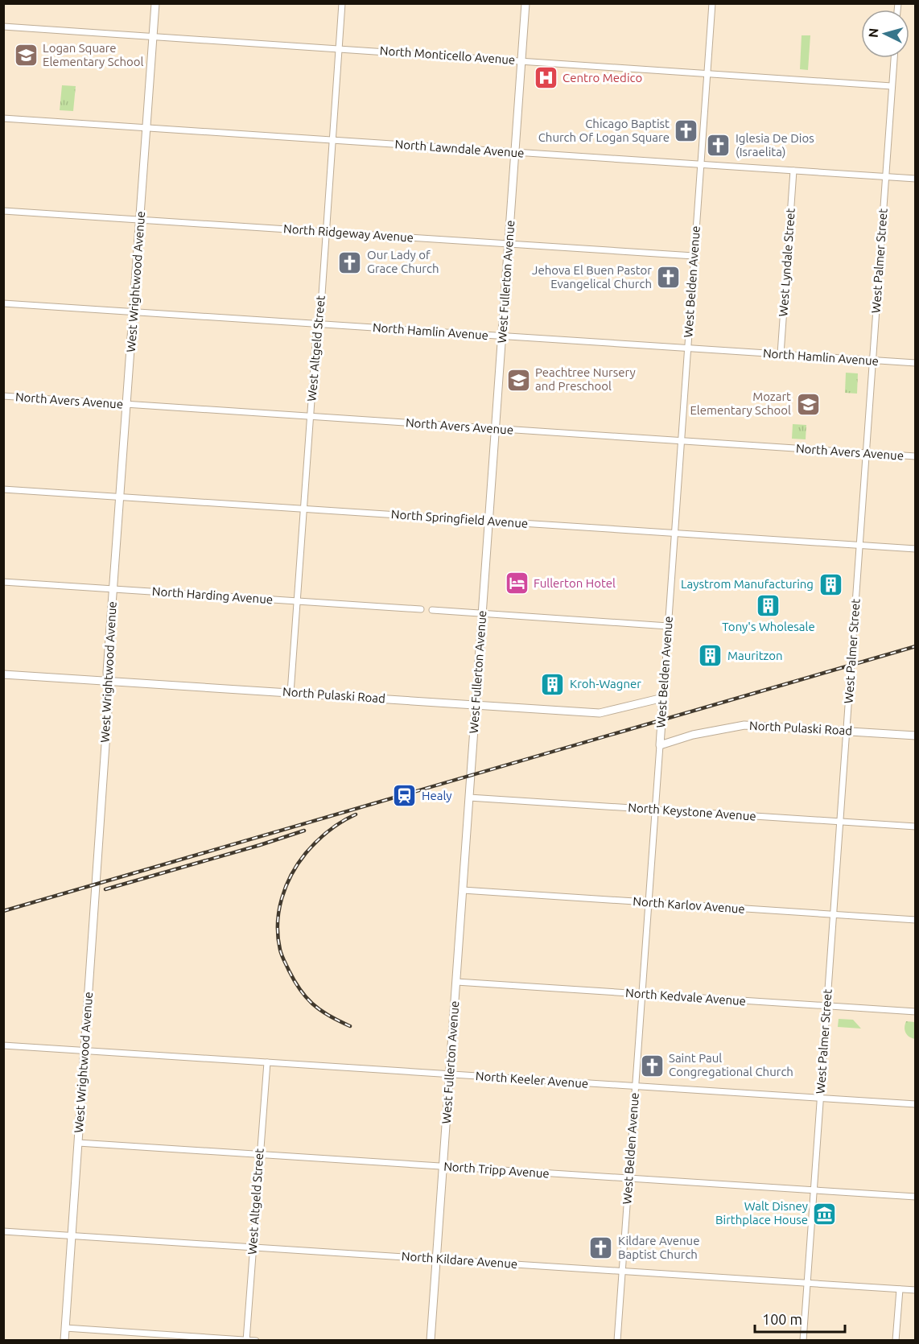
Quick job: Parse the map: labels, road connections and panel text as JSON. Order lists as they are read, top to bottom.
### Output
{
  "streets": {
    "main road": [
      "West Wrightwood Avenue",
      "West Fullerton Avenue",
      "West Belden Avenue",
      "North Pulaski Road"
    ],
    "street": [
      "North Monticello Avenue",
      "North Lawndale Avenue",
      "North Ridgeway Avenue",
      "West Palmer Street",
      "West Lyndale Street",
      "North Hamlin Avenue",
      "West Altgeld Street",
      "North Avers Avenue",
      "North Springfield Avenue",
      "North Harding Avenue",
      "North Keystone Avenue",
      "North Karlov Avenue",
      "North Kedvale Avenue",
      "North Keeler Avenue",
      "North Tripp Avenue",
      "North Kildare Avenue"
    ]
  },
  "crossings": [
    ["North Monticello Avenue", "West Palmer Street"],
    ["North Monticello Avenue", "West Wrightwood Avenue"],
    ["North Monticello Avenue", "West Fullerton Avenue"],
    ["North Monticello Avenue", "West Belden Avenue"],
    ["North Monticello Avenue", "West Altgeld Street"],
    ["North Lawndale Avenue", "West Palmer Street"],
    ["North Lawndale Avenue", "West Lyndale Street"],
    ["North Lawndale Avenue", "West Wrightwood Avenue"],
    ["North Lawndale Avenue", "West Fullerton Avenue"],
    ["North Lawndale Avenue", "West Belden Avenue"],
    ["North Lawndale Avenue", "West Altgeld Street"],
    ["North Ridgeway Avenue", "West Wrightwood Avenue"],
    ["North Ridgeway Avenue", "West Fullerton Avenue"],
    ["North Ridgeway Avenue", "West Belden Avenue"],
    ["North Ridgeway Avenue", "West Altgeld Street"],
    ["West Palmer Street", "North Hamlin Avenue"],
    ["West Palmer Street", "North Avers Avenue"],
    ["West Palmer Street", "North Springfield Avenue"],
    ["West Palmer Street", "North Pulaski Road"],
    ["West Palmer Street", "North Keystone Avenue"],
    ["West Palmer Street", "North Karlov Avenue"],
    ["West Palmer Street", "North Kedvale Avenue"],
    ["West Palmer Street", "North Keeler Avenue"],
    ["West Palmer Street", "North Tripp Avenue"],
    ["West Palmer Street", "North Kildare Avenue"],
    ["West Lyndale Street", "North Hamlin Avenue"],
    ["West Wrightwood Avenue", "North Hamlin Avenue"],
    ["West Wrightwood Avenue", "North Avers Avenue"],
    ["West Wrightwood Avenue", "North Springfield Avenue"],
    ["West Wrightwood Avenue", "North Harding Avenue"],
    ["West Wrightwood Avenue", "North Pulaski Road"],
    ["West Wrightwood Avenue", "North Keeler Avenue"],
    ["West Wrightwood Avenue", "North Tripp Avenue"],
    ["West Wrightwood Avenue", "North Kildare Avenue"],
    ["West Fullerton Avenue", "North Hamlin Avenue"],
    ["West Fullerton Avenue", "North Avers Avenue"],
    ["West Fullerton Avenue", "North Springfield Avenue"],
    ["West Fullerton Avenue", "North Pulaski Road"],
    ["West Fullerton Avenue", "North Keystone Avenue"],
    ["West Fullerton Avenue", "North Karlov Avenue"],
    ["West Fullerton Avenue", "North Kedvale Avenue"],
    ["West Fullerton Avenue", "North Keeler Avenue"],
    ["West Fullerton Avenue", "North Tripp Avenue"],
    ["West Fullerton Avenue", "North Kildare Avenue"],
    ["West Belden Avenue", "North Hamlin Avenue"],
    ["West Belden Avenue", "North Avers Avenue"],
    ["West Belden Avenue", "North Springfield Avenue"],
    ["West Belden Avenue", "North Pulaski Road"],
    ["West Belden Avenue", "North Keystone Avenue"],
    ["West Belden Avenue", "North Karlov Avenue"],
    ["West Belden Avenue", "North Kedvale Avenue"],
    ["West Belden Avenue", "North Keeler Avenue"],
    ["West Belden Avenue", "North Tripp Avenue"],
    ["West Belden Avenue", "North Kildare Avenue"],
    ["North Hamlin Avenue", "West Altgeld Street"],
    ["West Altgeld Street", "North Avers Avenue"],
    ["West Altgeld Street", "North Springfield Avenue"],
    ["West Altgeld Street", "North Harding Avenue"],
    ["West Altgeld Street", "North Pulaski Road"],
    ["West Altgeld Street", "North Keeler Avenue"],
    ["West Altgeld Street", "North Tripp Avenue"],
    ["West Altgeld Street", "North Kildare Avenue"]
  ],
  "places": {
    "school or university": ["Logan Square Elementary School", "Peachtree Nursery and Preschool", "Mozart Elementary School"],
    "hospital": ["Centro Medico"],
    "church": [
      "Chicago Baptist Church Of Logan Square",
      "Iglesia De Dios (Israelita)",
      "Our Lady of Grace Church",
      "Jehova El Buen Pastor Evangelical Church",
      "Saint Paul Congregational Church",
      "Kildare Avenue Baptist Church"
    ],
    "hotel": ["Fullerton Hotel"],
    "building": [
      "Laystrom Manufacturing",
      "Tony's Wholesale",
      "Mauritzon",
      "Kroh-Wagner"
    ],
    "station": ["Healy"],
    "museum": ["Walt Disney Birthplace House"]
  },
  "scale_bar": "100 m",
  "north": "left"
}
